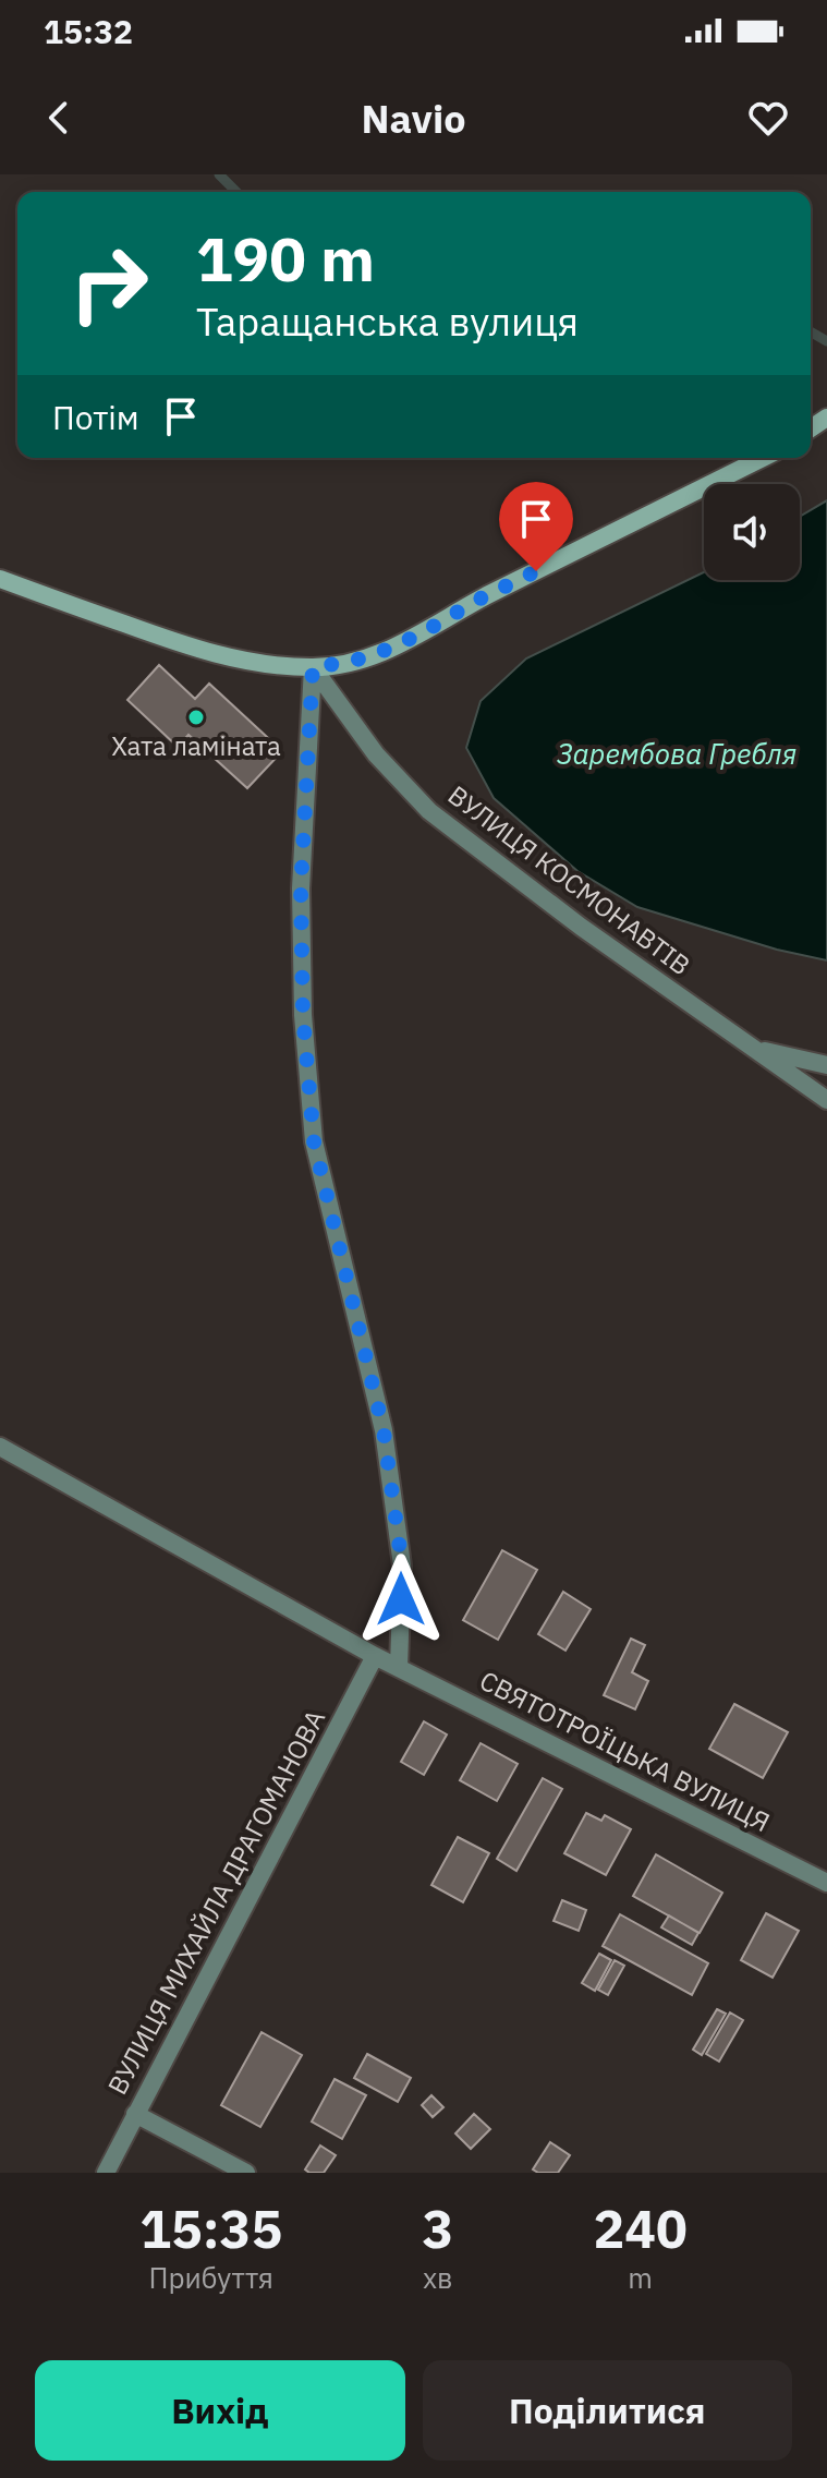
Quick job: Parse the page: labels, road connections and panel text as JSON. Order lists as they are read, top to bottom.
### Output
{
  "streets": {
    "street": ["ВУЛИЦЯ КОСМОНАВТІВ", "СВЯТОТРОЇЦЬКА ВУЛИЦЯ", "ВУЛИЦЯ МИХАЙЛА ДРАГОМАНОВА"]
  },
  "crossings": [
    ["СВЯТОТРОЇЦЬКА ВУЛИЦЯ", "ВУЛИЦЯ МИХАЙЛА ДРАГОМАНОВА"]
  ],
  "water": ["Зарембова Гребля"],
  "places": ["Хата ламіната"],
  "page": {
    "status": "15:32",
    "header": "Navio",
    "turn": ["190 m", "Таращанська вулиця"],
    "then": "Потім",
    "eta": [
      "15:35",
      "Прибуття",
      "3",
      "хв",
      "240",
      "m"
    ],
    "buttons": ["Вихід", "Поділитися"]
  }
}
